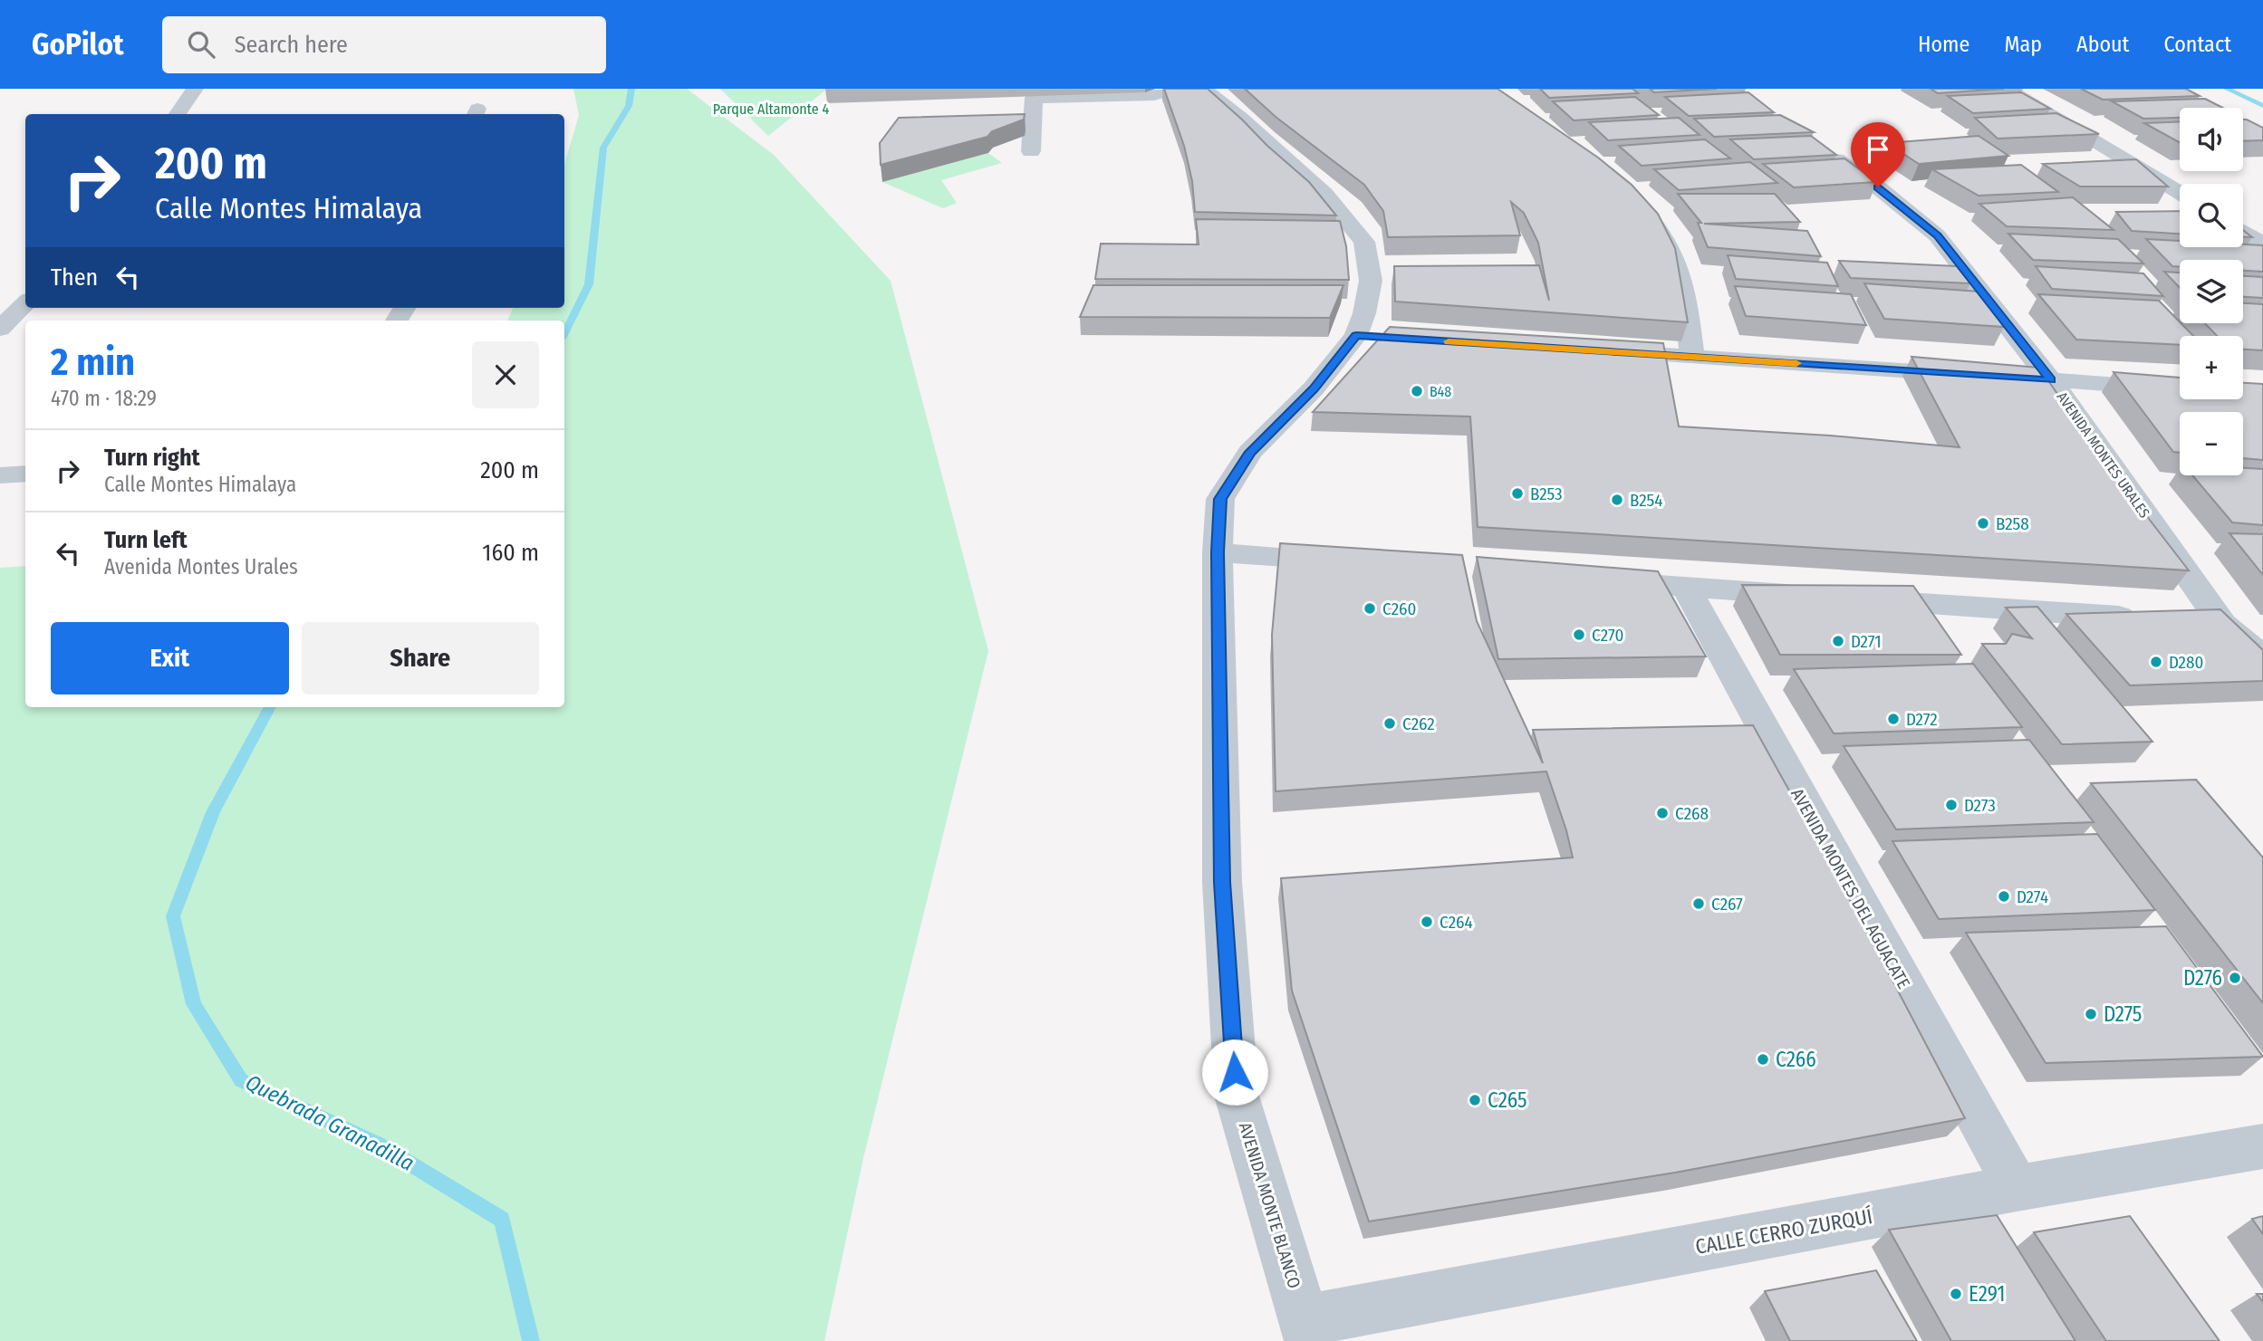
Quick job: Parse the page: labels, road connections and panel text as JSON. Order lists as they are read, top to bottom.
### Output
{
  "streets": {
    "street": [
      "AVENIDA MONTES URALES",
      "AVENIDA MONTES DEL AGUACATE",
      "AVENIDA MONTE BLANCO",
      "CALLE CERRO ZURQUÍ"
    ]
  },
  "crossings": [
    ["AVENIDA MONTES DEL AGUACATE", "CALLE CERRO ZURQUÍ"],
    ["AVENIDA MONTE BLANCO", "CALLE CERRO ZURQUÍ"]
  ],
  "water": ["Quebrada Granadilla"],
  "parks": ["Parque Altamonte 4"],
  "places": [
    "B48",
    "B253",
    "B254",
    "B258",
    "C260",
    "C270",
    "D271",
    "D280",
    "D272",
    "C262",
    "D273",
    "C268",
    "D274",
    "C267",
    "C264",
    "D276",
    "D275",
    "C266",
    "C265",
    "E291"
  ],
  "page": {
    "header": "GoPilot",
    "search": "Search here",
    "nav": [
      "Home",
      "Map",
      "About",
      "Contact"
    ],
    "map_buttons": ["+", "−"],
    "turn": ["200 m", "Calle Montes Himalaya"],
    "then": "Then",
    "heading": ["2 min", "470 m · 18:29"],
    "list": [
      {
        "name": "Turn right",
        "note": "Calle Montes Himalaya",
        "value": "200 m"
      },
      {
        "name": "Turn left",
        "note": "Avenida Montes Urales",
        "value": "160 m"
      }
    ],
    "buttons": ["Exit", "Share"]
  }
}
